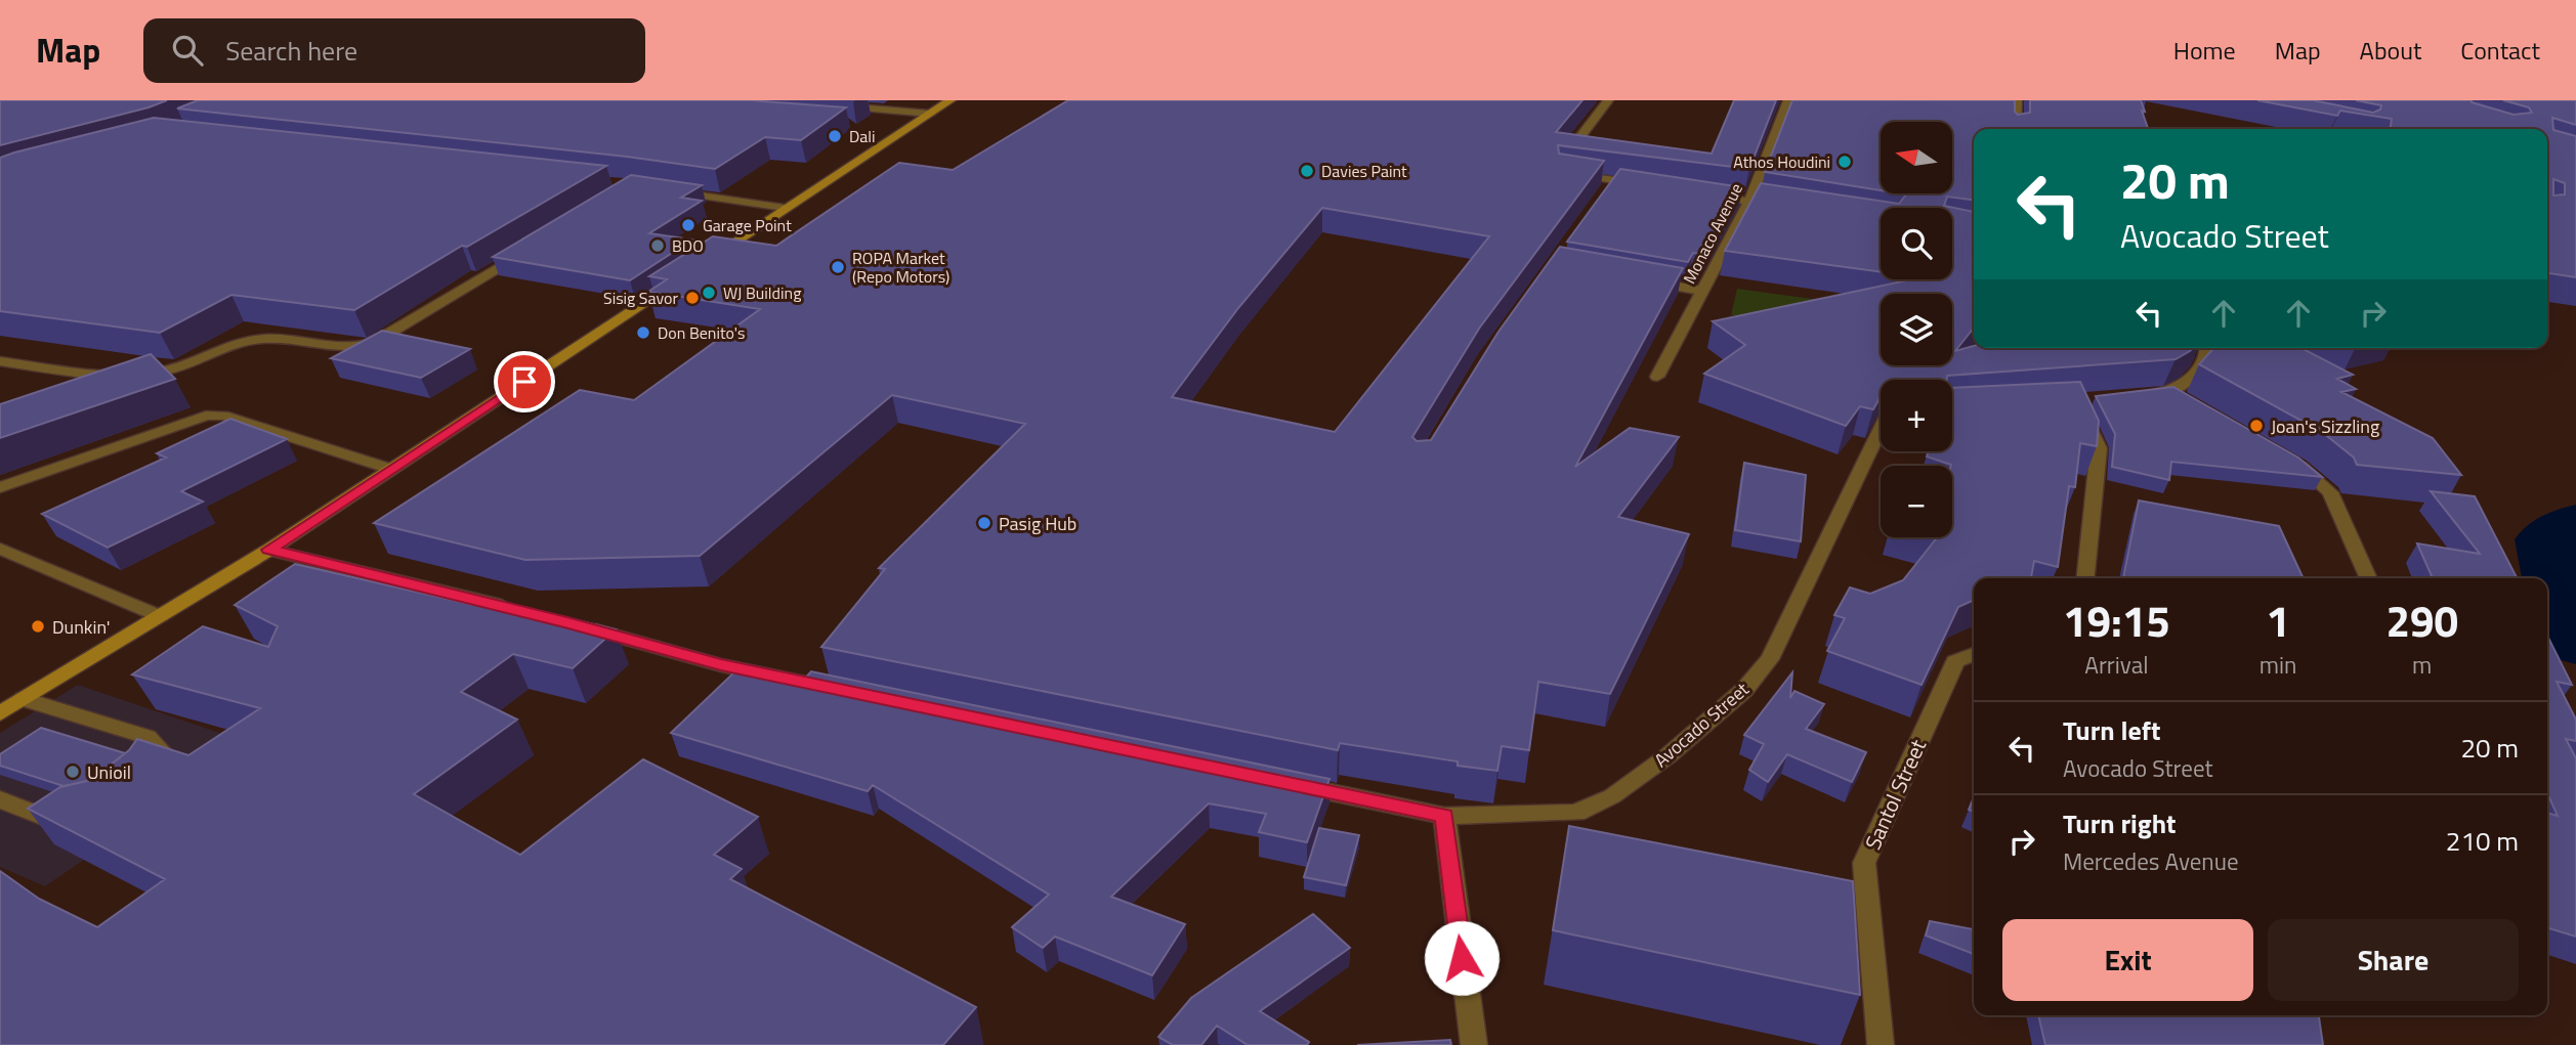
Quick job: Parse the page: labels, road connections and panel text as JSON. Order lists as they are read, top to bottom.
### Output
{
  "streets": {
    "street": ["Monaco Avenue", "Avocado Street", "Santol Street"]
  },
  "places": [
    "Dali",
    "Athos Houdini",
    "Davies Paint",
    "Garage Point",
    "BDO",
    "ROPA Market (Repo Motors)",
    "WJ Building",
    "Sisig Savor",
    "Don Benito's",
    "Joan's Sizzling",
    "Pasig Hub",
    "Dunkin'",
    "Unioil"
  ],
  "north": "left",
  "page": {
    "header": "Map",
    "search": "Search here",
    "nav": [
      "Home",
      "Map",
      "About",
      "Contact"
    ],
    "map_buttons": ["+", "−"],
    "turn": ["20 m", "Avocado Street"],
    "eta": [
      "19:15",
      "Arrival",
      "1",
      "min",
      "290",
      "m"
    ],
    "list": [
      {
        "name": "Turn left",
        "note": "Avocado Street",
        "value": "20 m"
      },
      {
        "name": "Turn right",
        "note": "Mercedes Avenue",
        "value": "210 m"
      }
    ],
    "buttons": ["Exit", "Share"]
  }
}
